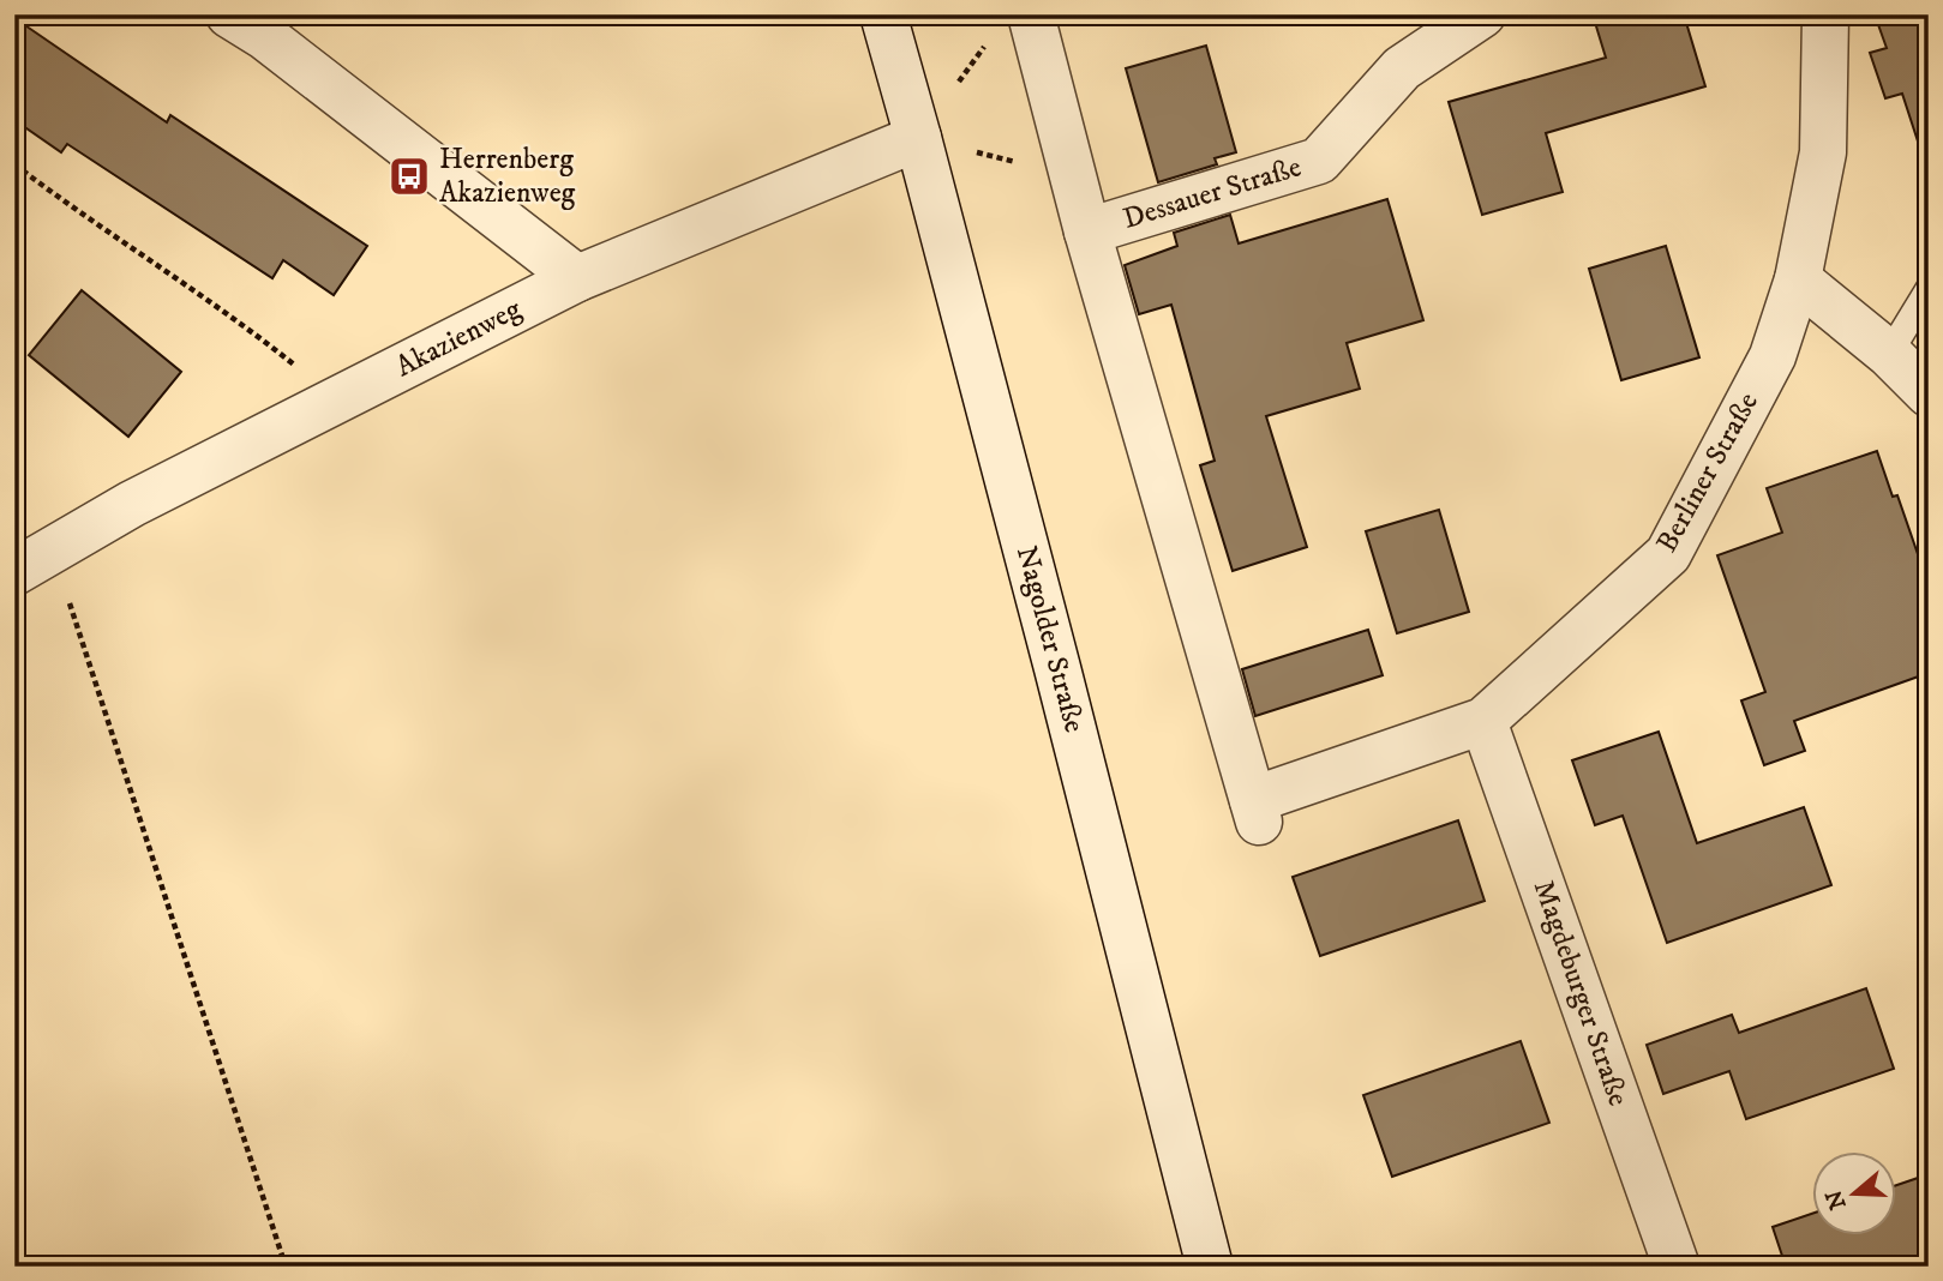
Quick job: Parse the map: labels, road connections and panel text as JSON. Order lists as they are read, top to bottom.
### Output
{
  "streets": {
    "street": [
      "Dessauer Straße",
      "Akazienweg",
      "Berliner Straße",
      "Nagolder Straße",
      "Magdeburger Straße"
    ]
  },
  "crossings": [
    ["Dessauer Straße", "Berliner Straße"],
    ["Akazienweg", "Nagolder Straße"],
    ["Berliner Straße", "Magdeburger Straße"]
  ],
  "places": {
    "bus stop": ["Herrenberg Akazienweg"]
  },
  "north": "left"
}
